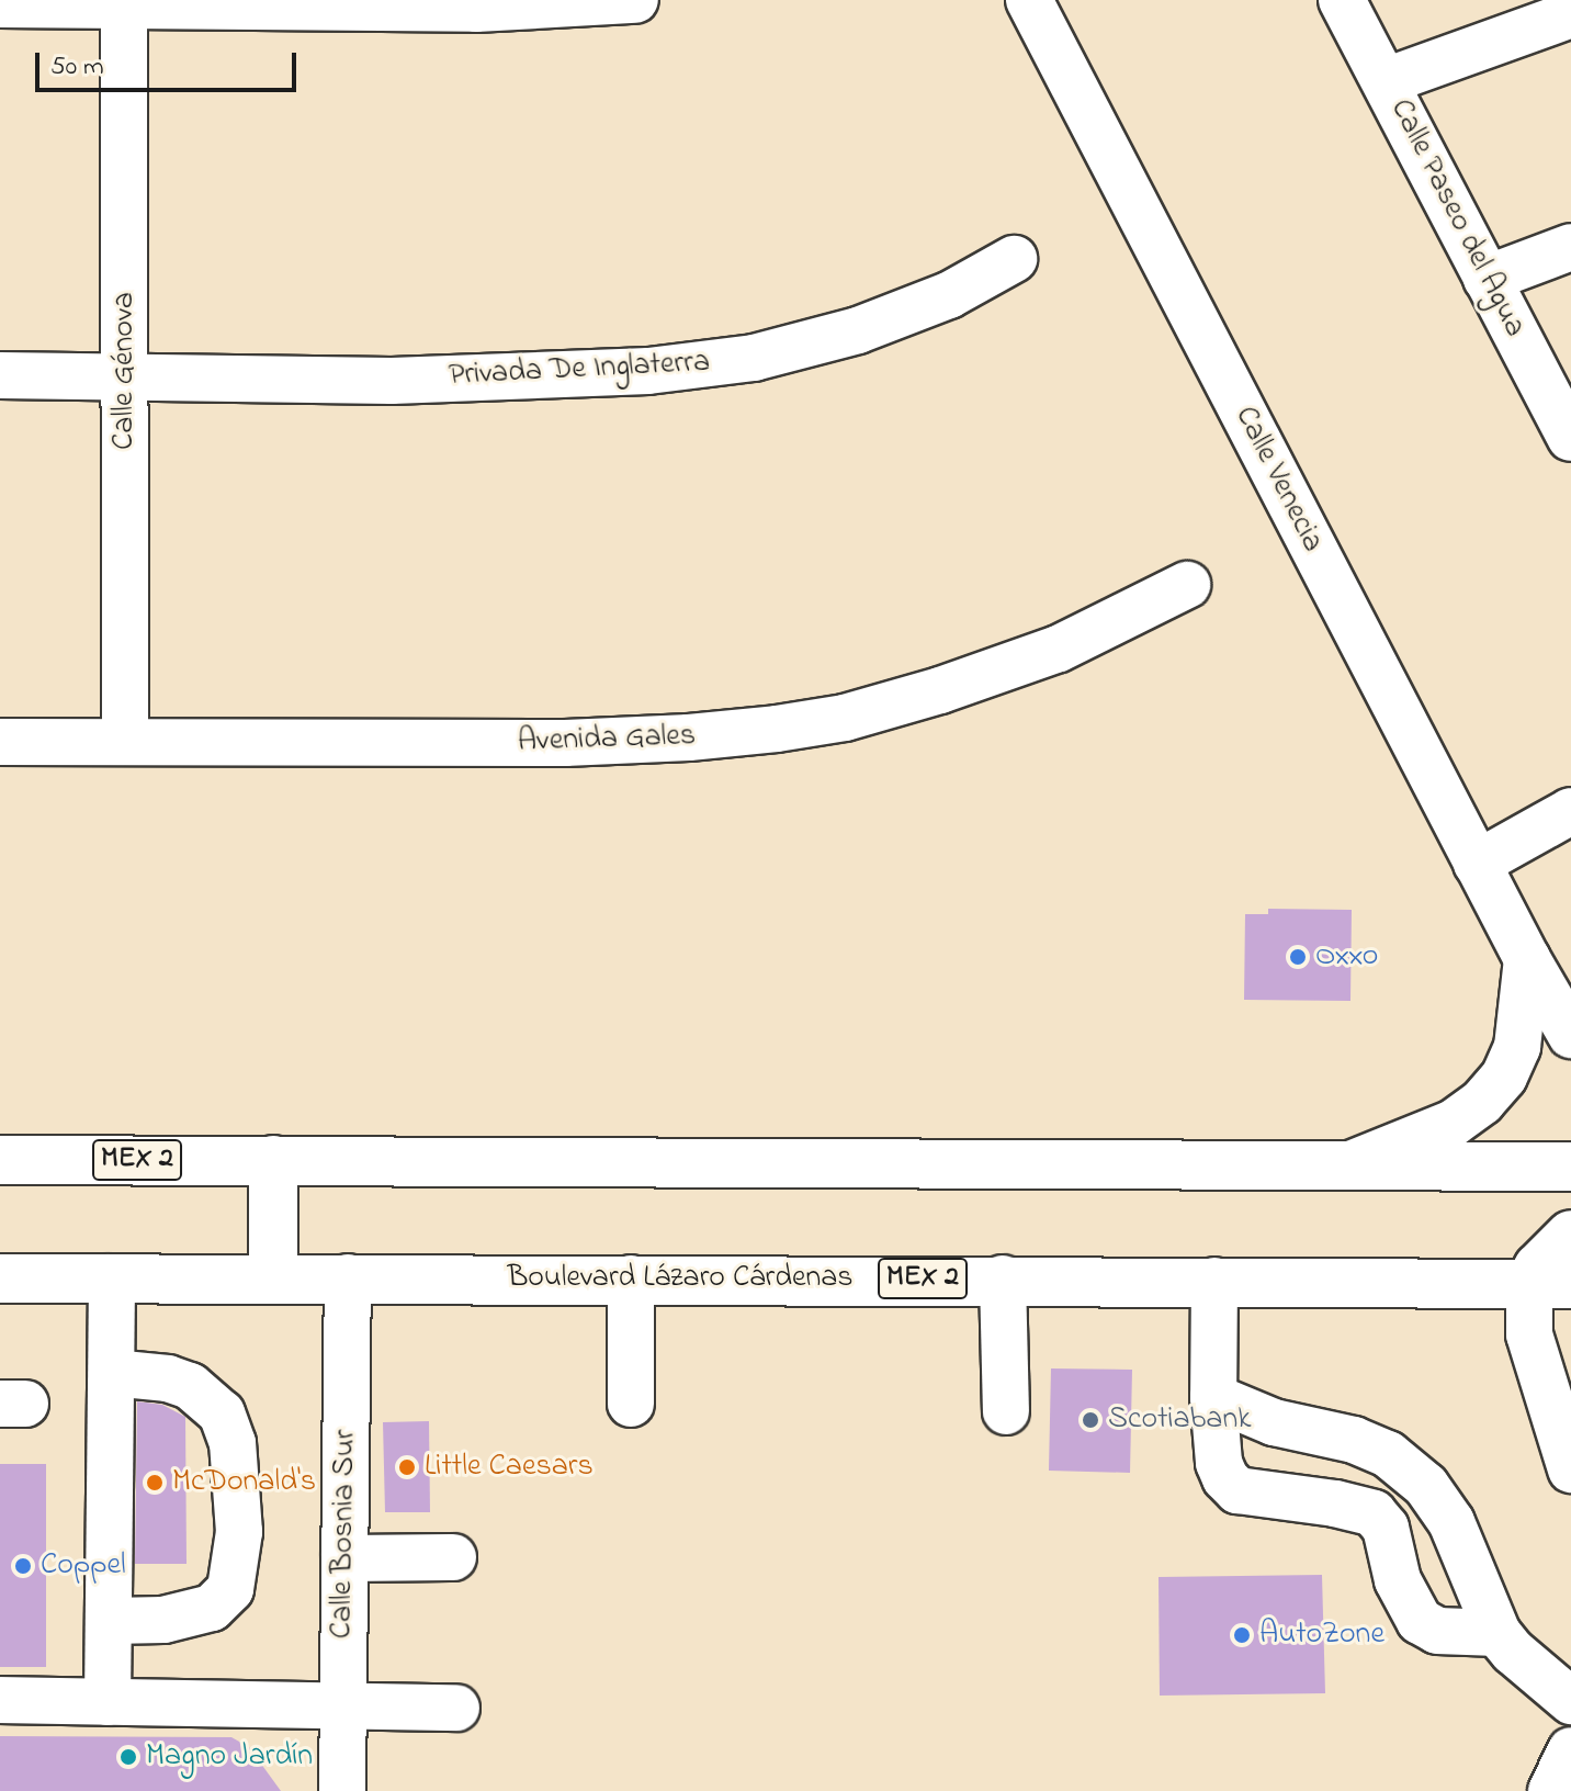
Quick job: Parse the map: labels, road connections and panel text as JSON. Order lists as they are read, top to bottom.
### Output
{
  "streets": {
    "main road": ["MEX 2", "Boulevard Lázaro Cárdenas"],
    "street": [
      "Calle Paseo del Agua",
      "Privada De Inglaterra",
      "Calle Génova",
      "Calle Venecia",
      "Avenida Gales",
      "Calle Bosnia Sur"
    ]
  },
  "crossings": [
    ["Privada De Inglaterra", "Calle Génova"],
    ["Calle Génova", "Avenida Gales"],
    ["Boulevard Lázaro Cárdenas", "Calle Bosnia Sur"]
  ],
  "places": [
    "Oxxo",
    "Scotiabank",
    "Little Caesars",
    "McDonald's",
    "Coppel",
    "AutoZone",
    "Magno Jardín"
  ],
  "scale_bar": "50 m"
}
